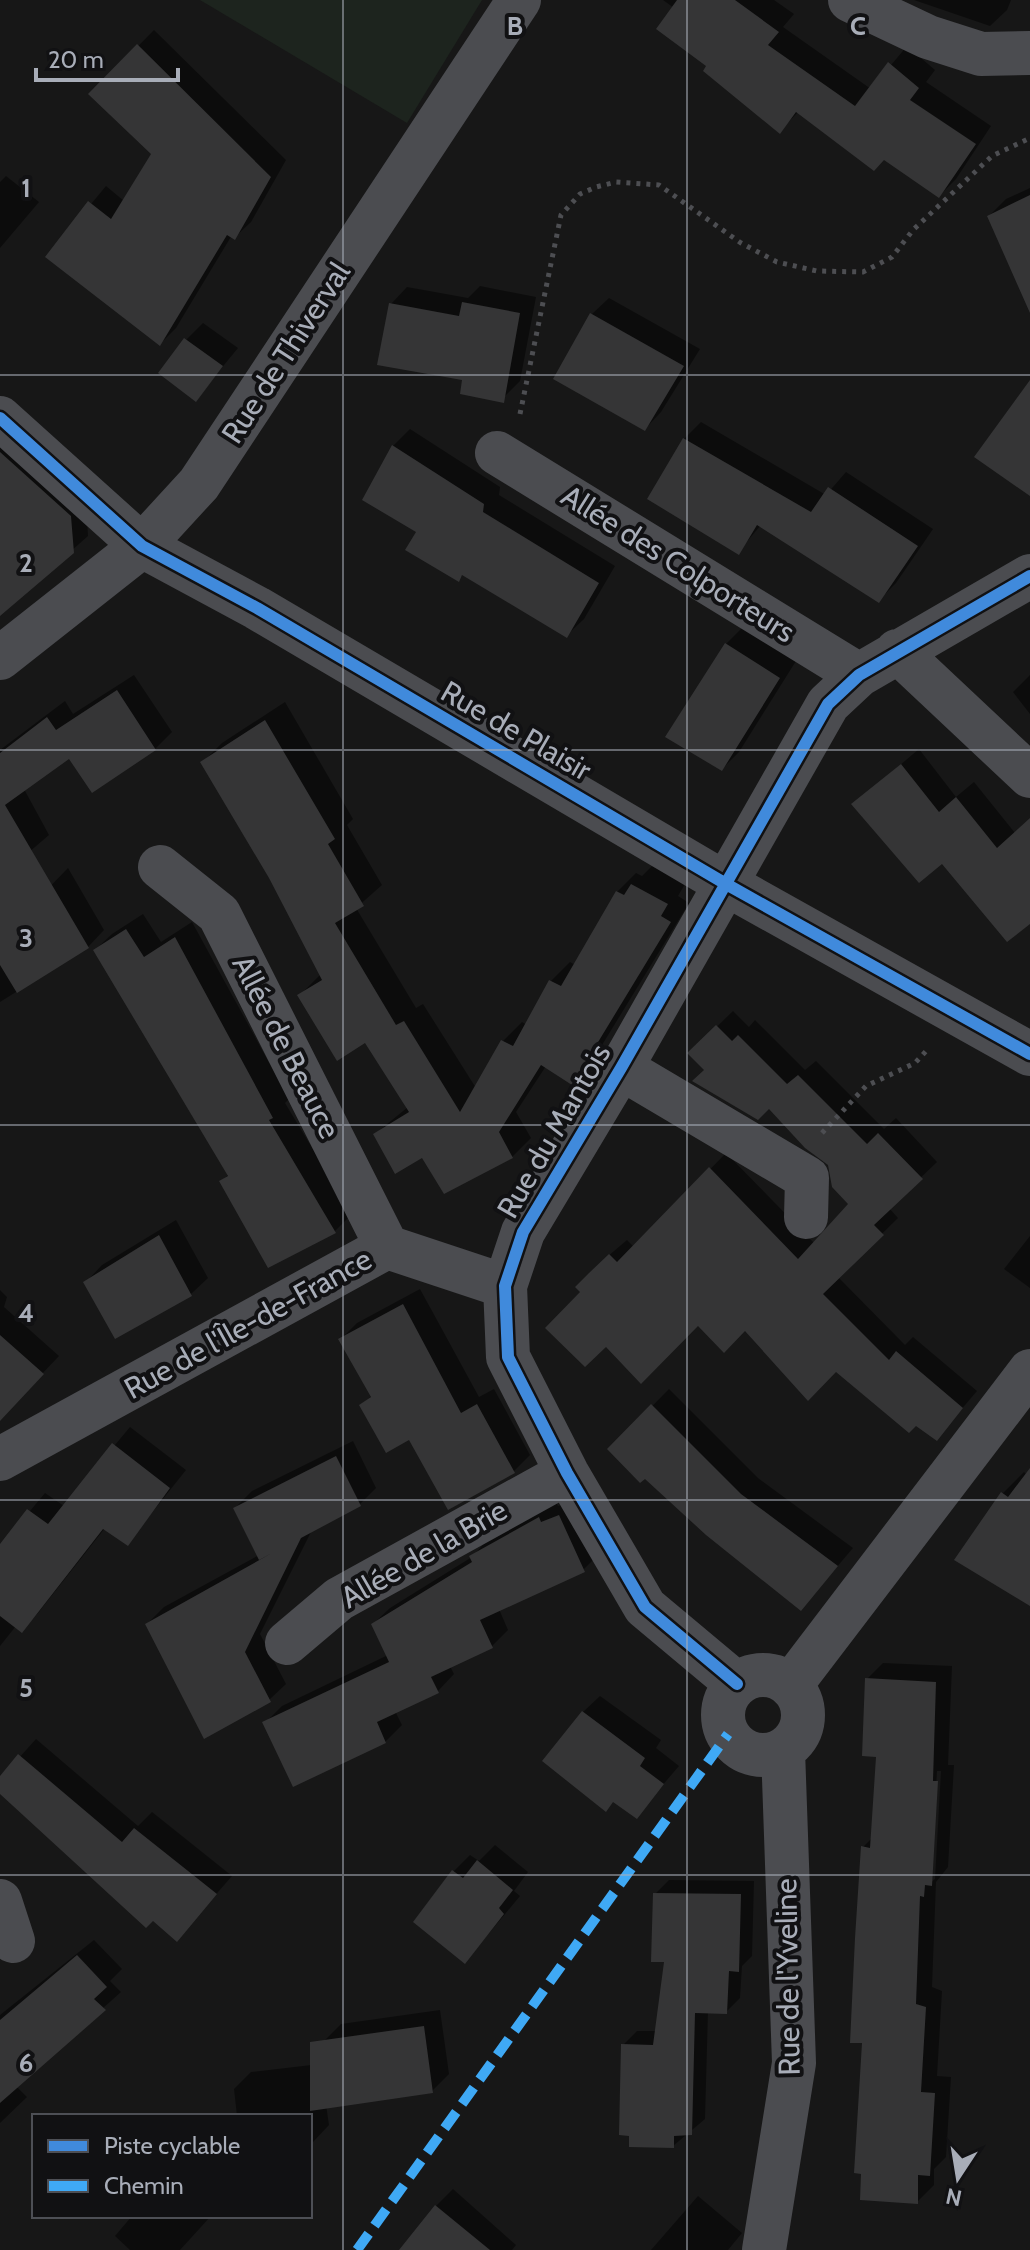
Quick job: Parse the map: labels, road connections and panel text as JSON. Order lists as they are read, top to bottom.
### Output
{
  "streets": {
    "street": [
      "Rue de Thiverval",
      "Allée des Colporteurs",
      "Rue de Plaisir",
      "Allée de Beauce",
      "Rue du Mantois",
      "Rue de l'Île-de-France",
      "Allée de la Brie",
      "Rue de l'Yveline"
    ]
  },
  "crossings": [
    ["Rue de Thiverval", "Rue de Plaisir"],
    ["Allée des Colporteurs", "Rue du Mantois"],
    ["Rue de Plaisir", "Rue du Mantois"],
    ["Allée de Beauce", "Rue de l'Île-de-France"],
    ["Rue du Mantois", "Rue de l'Île-de-France"],
    ["Rue du Mantois", "Allée de la Brie"],
    ["Rue du Mantois", "Rue de l'Yveline"]
  ],
  "legend": ["Piste cyclable", "Chemin"],
  "scale_bar": "20 m",
  "north": "bottom",
  "grid": {
    "columns": ["B", "C"],
    "rows": [
      "1",
      "2",
      "3",
      "4",
      "5",
      "6"
    ]
  }
}
